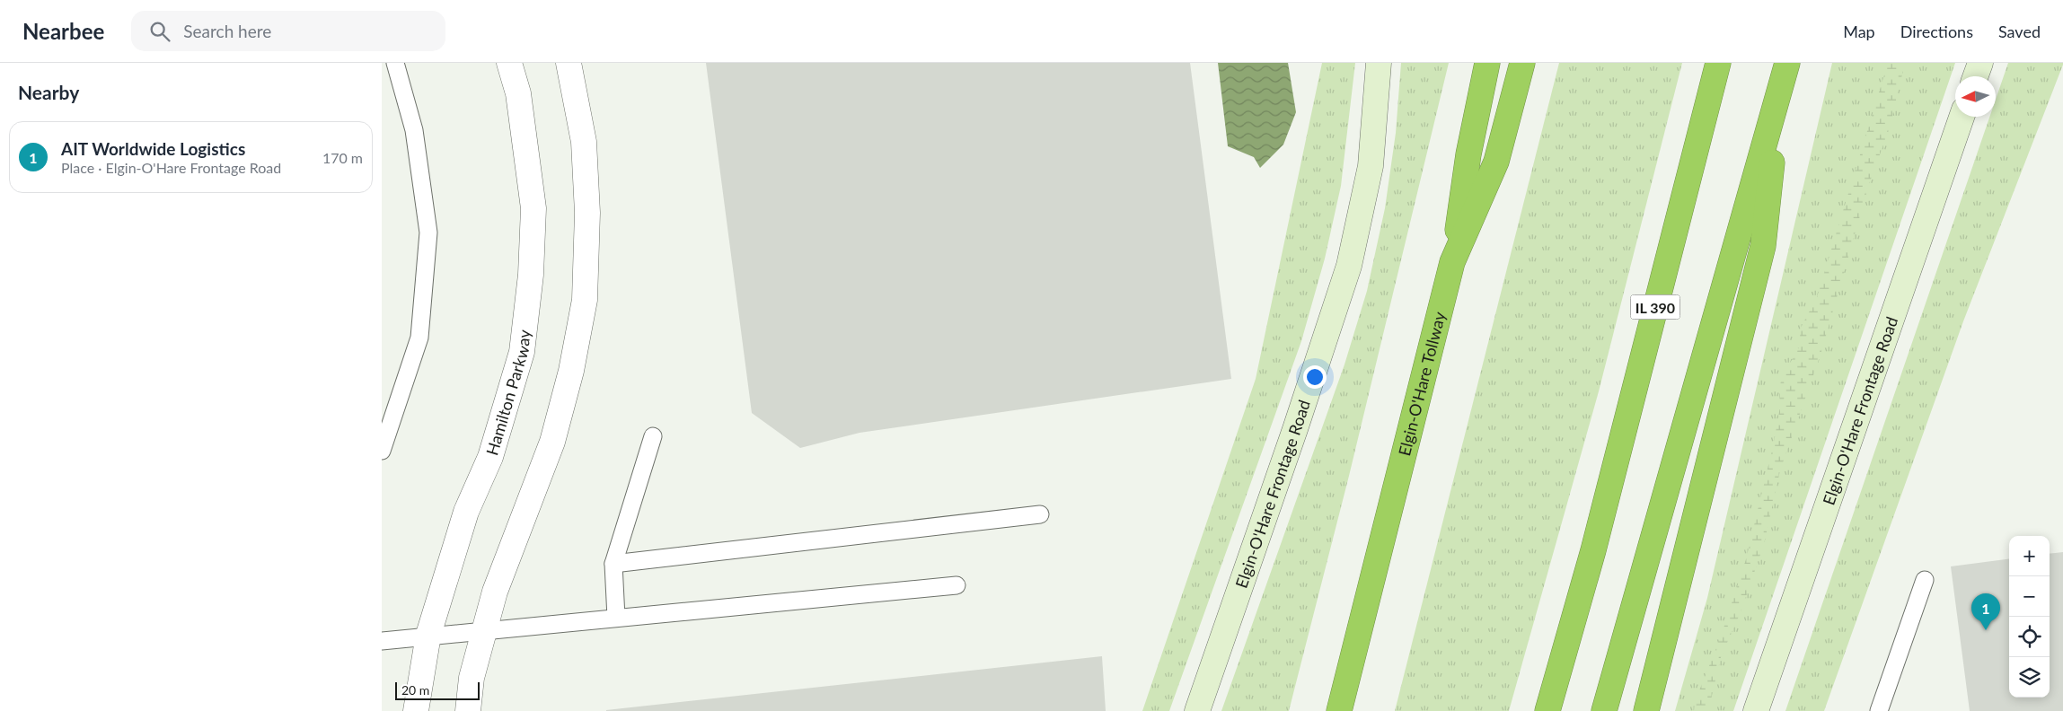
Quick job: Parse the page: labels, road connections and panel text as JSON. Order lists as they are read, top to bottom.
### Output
{
  "streets": {
    "highway": ["IL 390", "Elgin-O'Hare Tollway"],
    "main road": ["Elgin-O'Hare Frontage Road"],
    "street": ["Hamilton Parkway"]
  },
  "scale_bar": "20 m",
  "north": "left",
  "page": {
    "header": "Nearbee",
    "search": "Search here",
    "nav": ["Map", "Directions", "Saved"],
    "heading": "Nearby",
    "list": [
      {
        "mark": "1",
        "name": "AIT Worldwide Logistics",
        "note": "Place · Elgin-O'Hare Frontage Road",
        "value": "170 m"
      }
    ],
    "map_buttons": ["+", "−"],
    "pins": "1",
    "scale": "20 m"
  }
}
